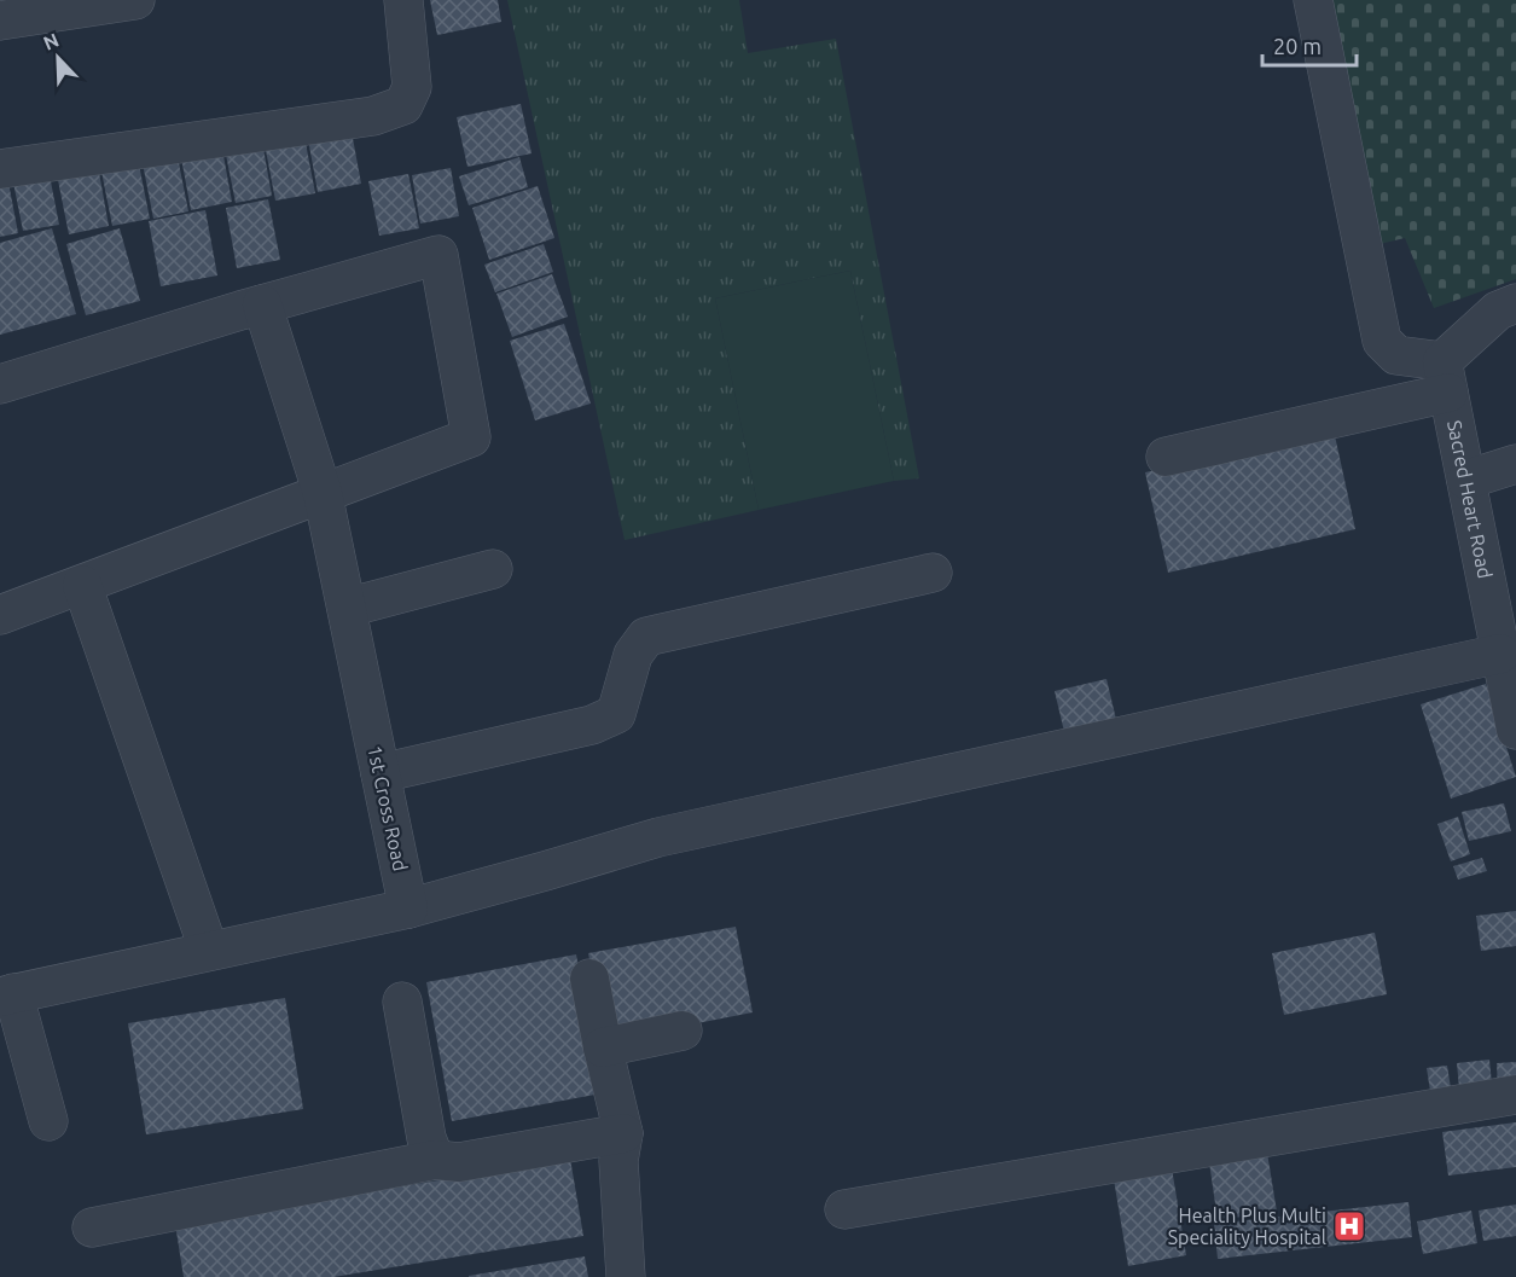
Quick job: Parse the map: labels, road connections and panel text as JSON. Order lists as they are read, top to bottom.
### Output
{
  "streets": {
    "street": ["Sacred Heart Road", "1st Cross Road"]
  },
  "places": {
    "hospital": ["Health Plus Multi Speciality Hospital"]
  },
  "scale_bar": "20 m",
  "north": "top left"
}
